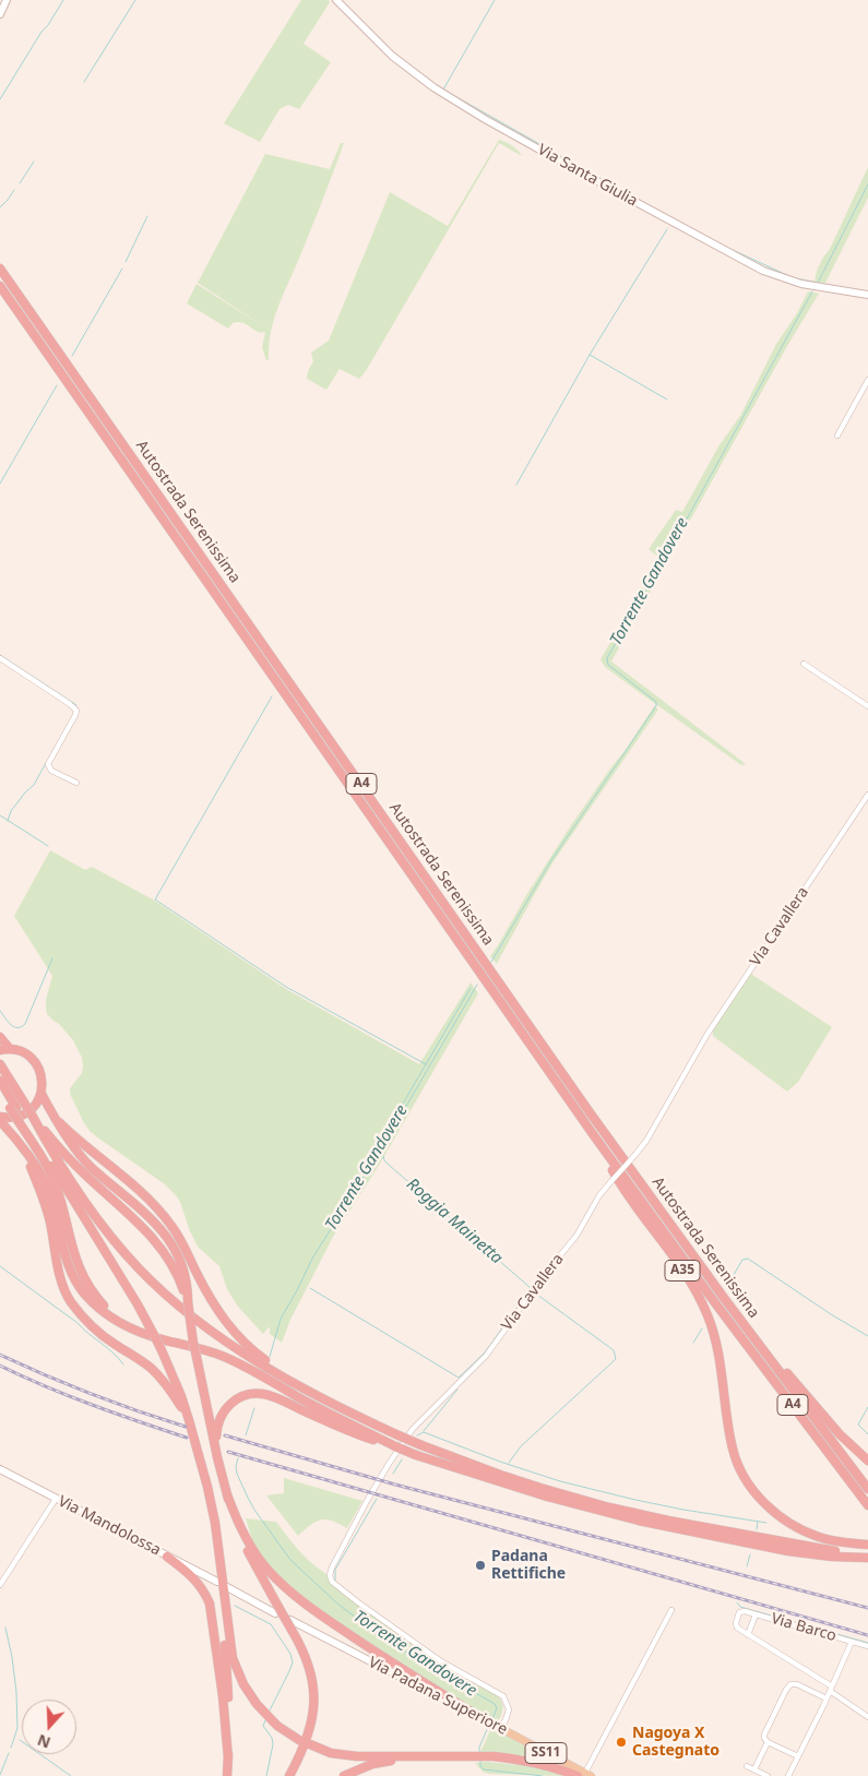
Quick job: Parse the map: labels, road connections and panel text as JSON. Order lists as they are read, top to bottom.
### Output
{
  "streets": {
    "highway": ["Autostrada Serenissima", "A4", "A35"],
    "main road": ["Via Padana Superiore", "SS11"],
    "street": [
      "Via Santa Giulia",
      "Via Cavallera",
      "Via Mandolossa",
      "Via Barco"
    ]
  },
  "crossings": [
    ["Autostrada Serenissima", "A35"],
    ["Via Cavallera", "Via Padana Superiore"]
  ],
  "water": ["Torrente Gandovere", "Roggia Mainetta"],
  "places": ["Padana Rettifiche", "Nagoya X Castegnato"],
  "north": "bottom"
}
